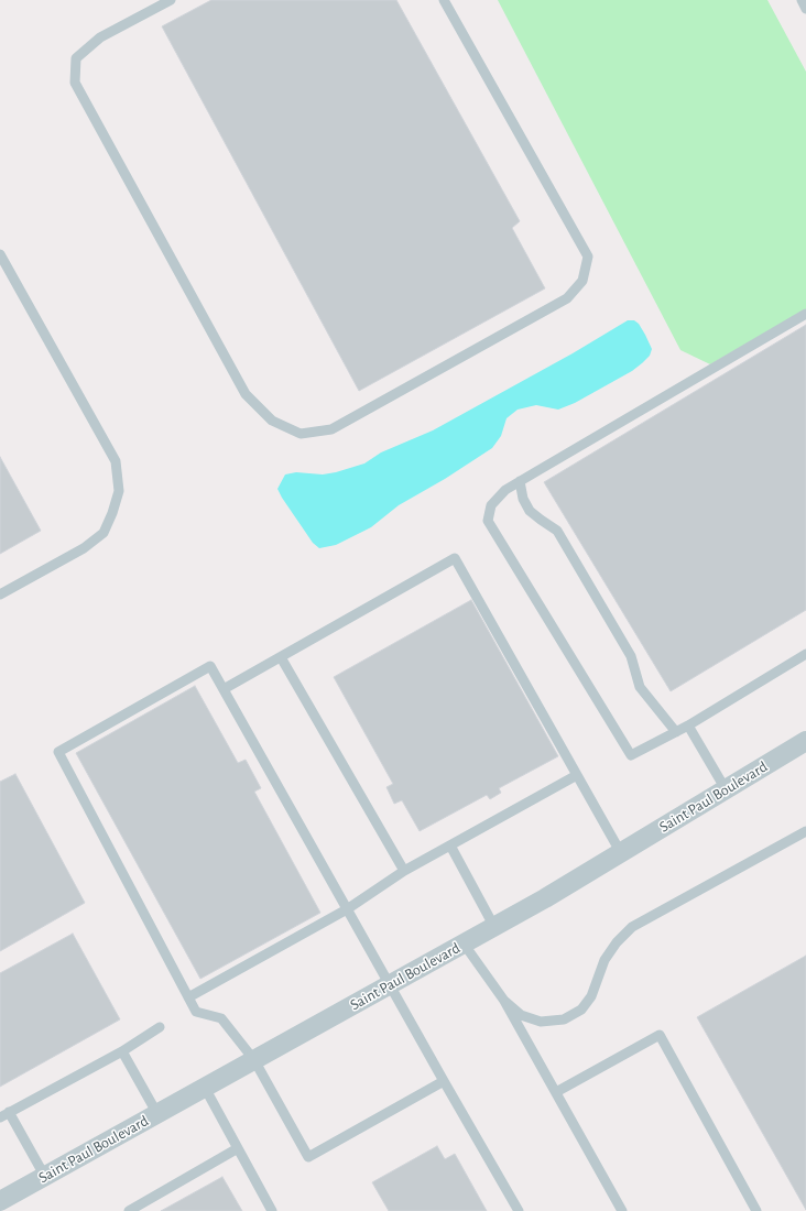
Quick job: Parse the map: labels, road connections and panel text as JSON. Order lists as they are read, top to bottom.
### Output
{
  "streets": {
    "street": ["Saint Paul Boulevard"]
  }
}
